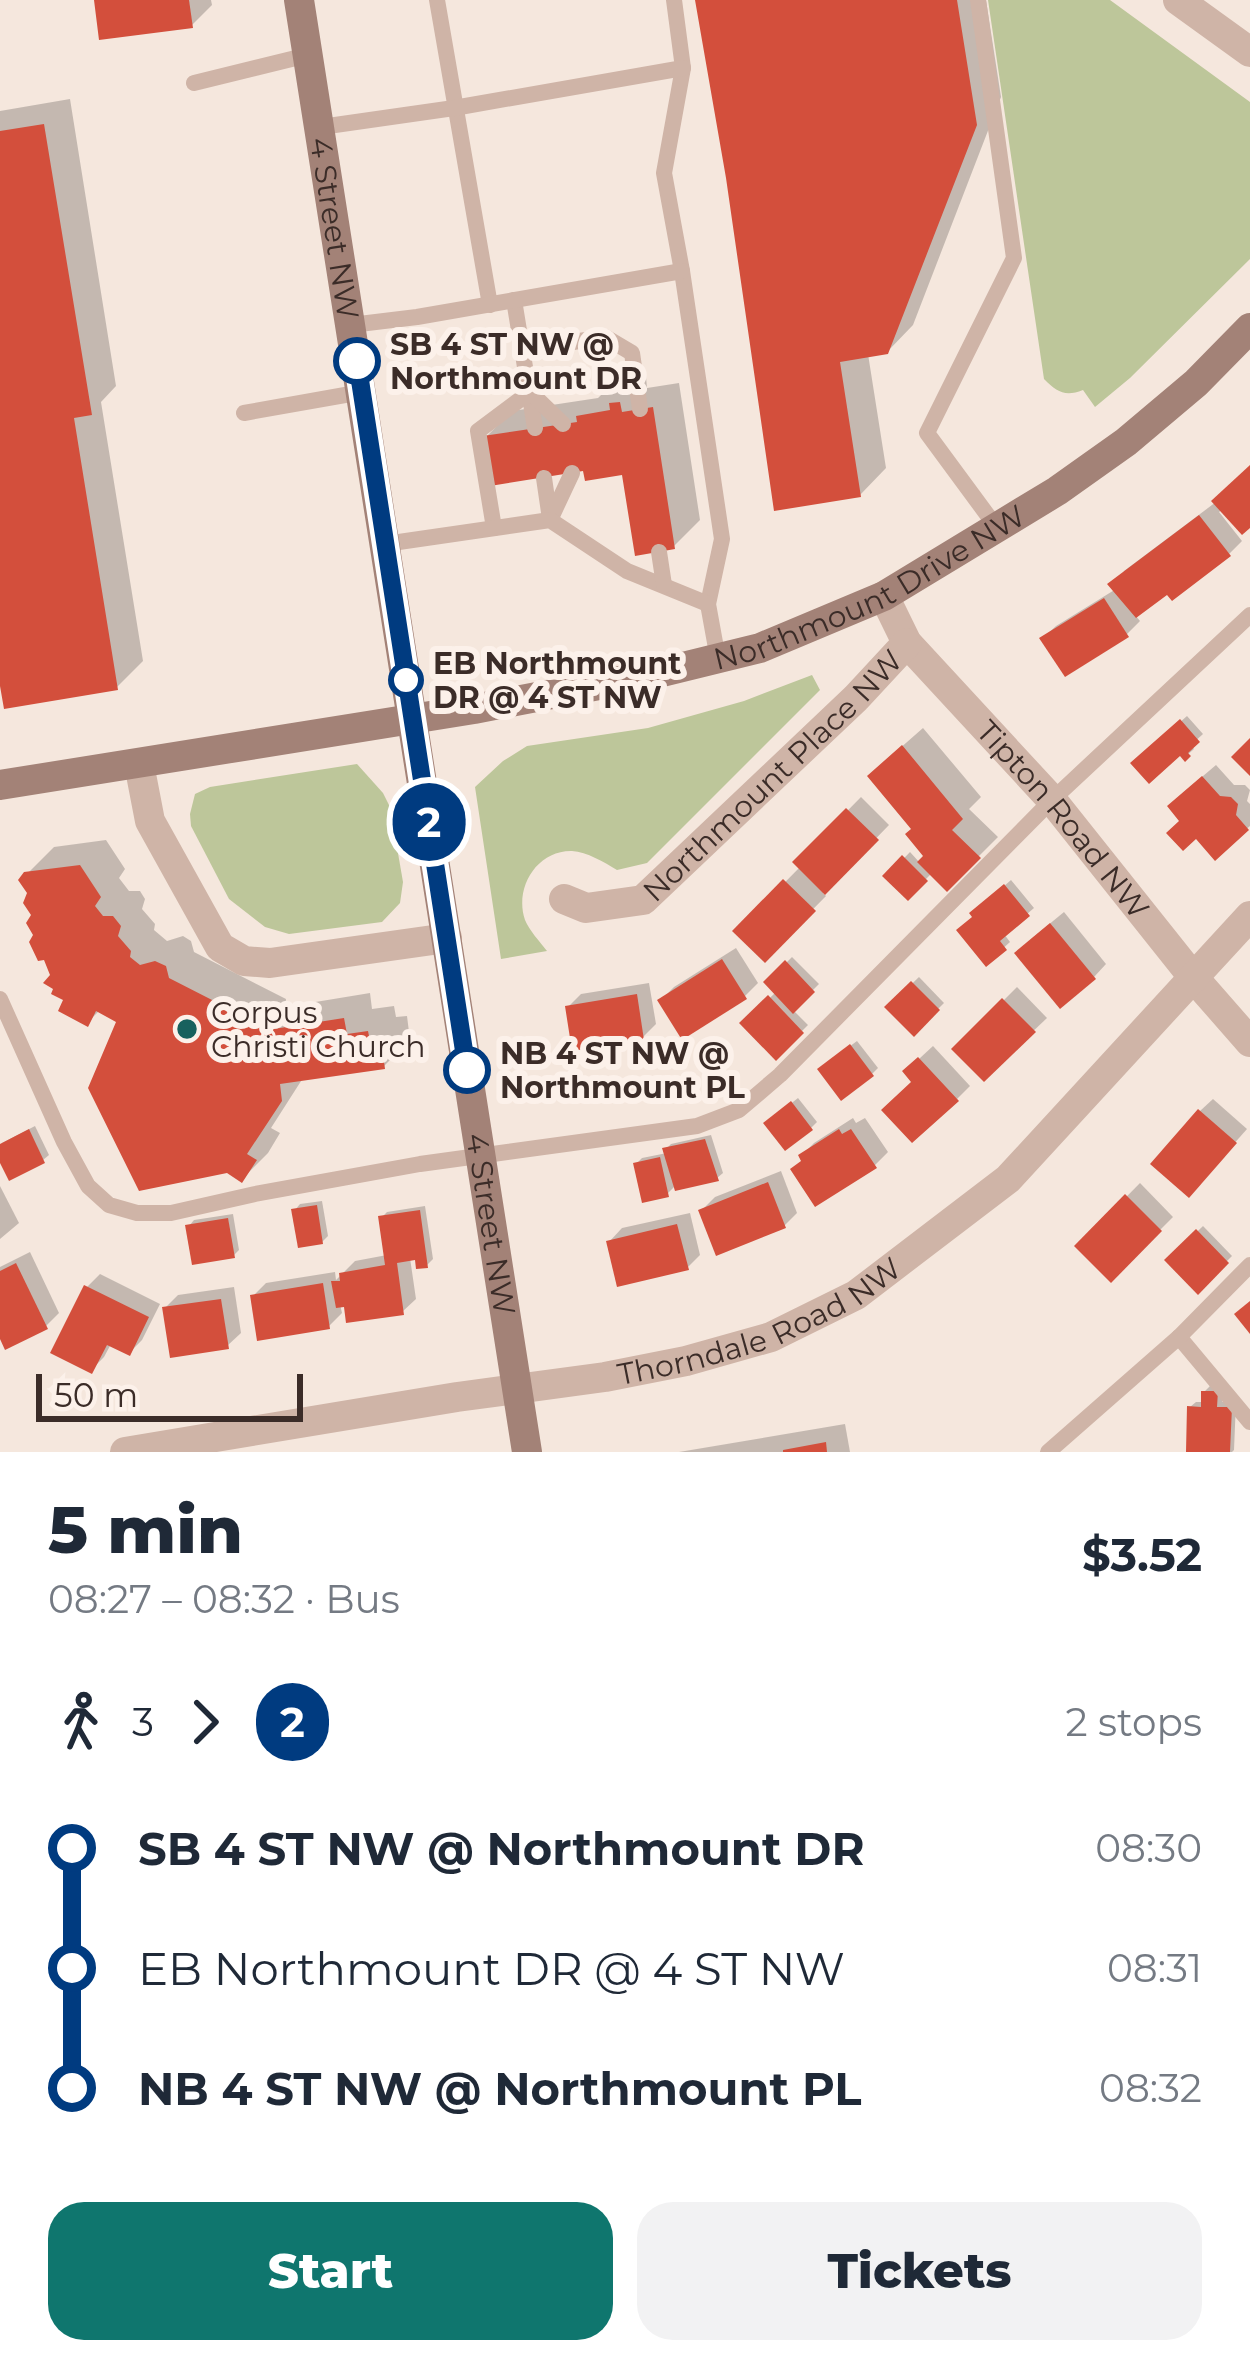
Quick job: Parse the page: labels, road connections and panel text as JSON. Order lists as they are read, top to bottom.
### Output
{
  "streets": {
    "main road": ["4 Street NW", "Northmount Drive NW"],
    "street": ["Northmount Place NW", "Tipton Road NW", "Thorndale Road NW"]
  },
  "crossings": [
    ["4 Street NW", "Northmount Drive NW"],
    ["4 Street NW", "Thorndale Road NW"],
    ["Northmount Drive NW", "Tipton Road NW"],
    ["Northmount Place NW", "Tipton Road NW"],
    ["Tipton Road NW", "Thorndale Road NW"]
  ],
  "places": [
    "SB 4 ST NW @ Northmount DR",
    "EB Northmount DR @ 4 ST NW",
    "Corpus Christi Church",
    "NB 4 ST NW @ Northmount PL"
  ],
  "lines": ["bus line 2"],
  "scale_bar": "50 m",
  "page": {
    "on_map": "2",
    "scale": "50 m",
    "heading": ["5 min", "08:27 – 08:32 · Bus", "$3.52"],
    "legs": ["3", "2", "2 stops"],
    "list": [
      {
        "name": "SB 4 ST NW @ Northmount DR",
        "value": "08:30"
      },
      {
        "name": "EB Northmount DR @ 4 ST NW",
        "value": "08:31"
      },
      {
        "name": "NB 4 ST NW @ Northmount PL",
        "value": "08:32"
      }
    ],
    "buttons": ["Start", "Tickets"]
  }
}
